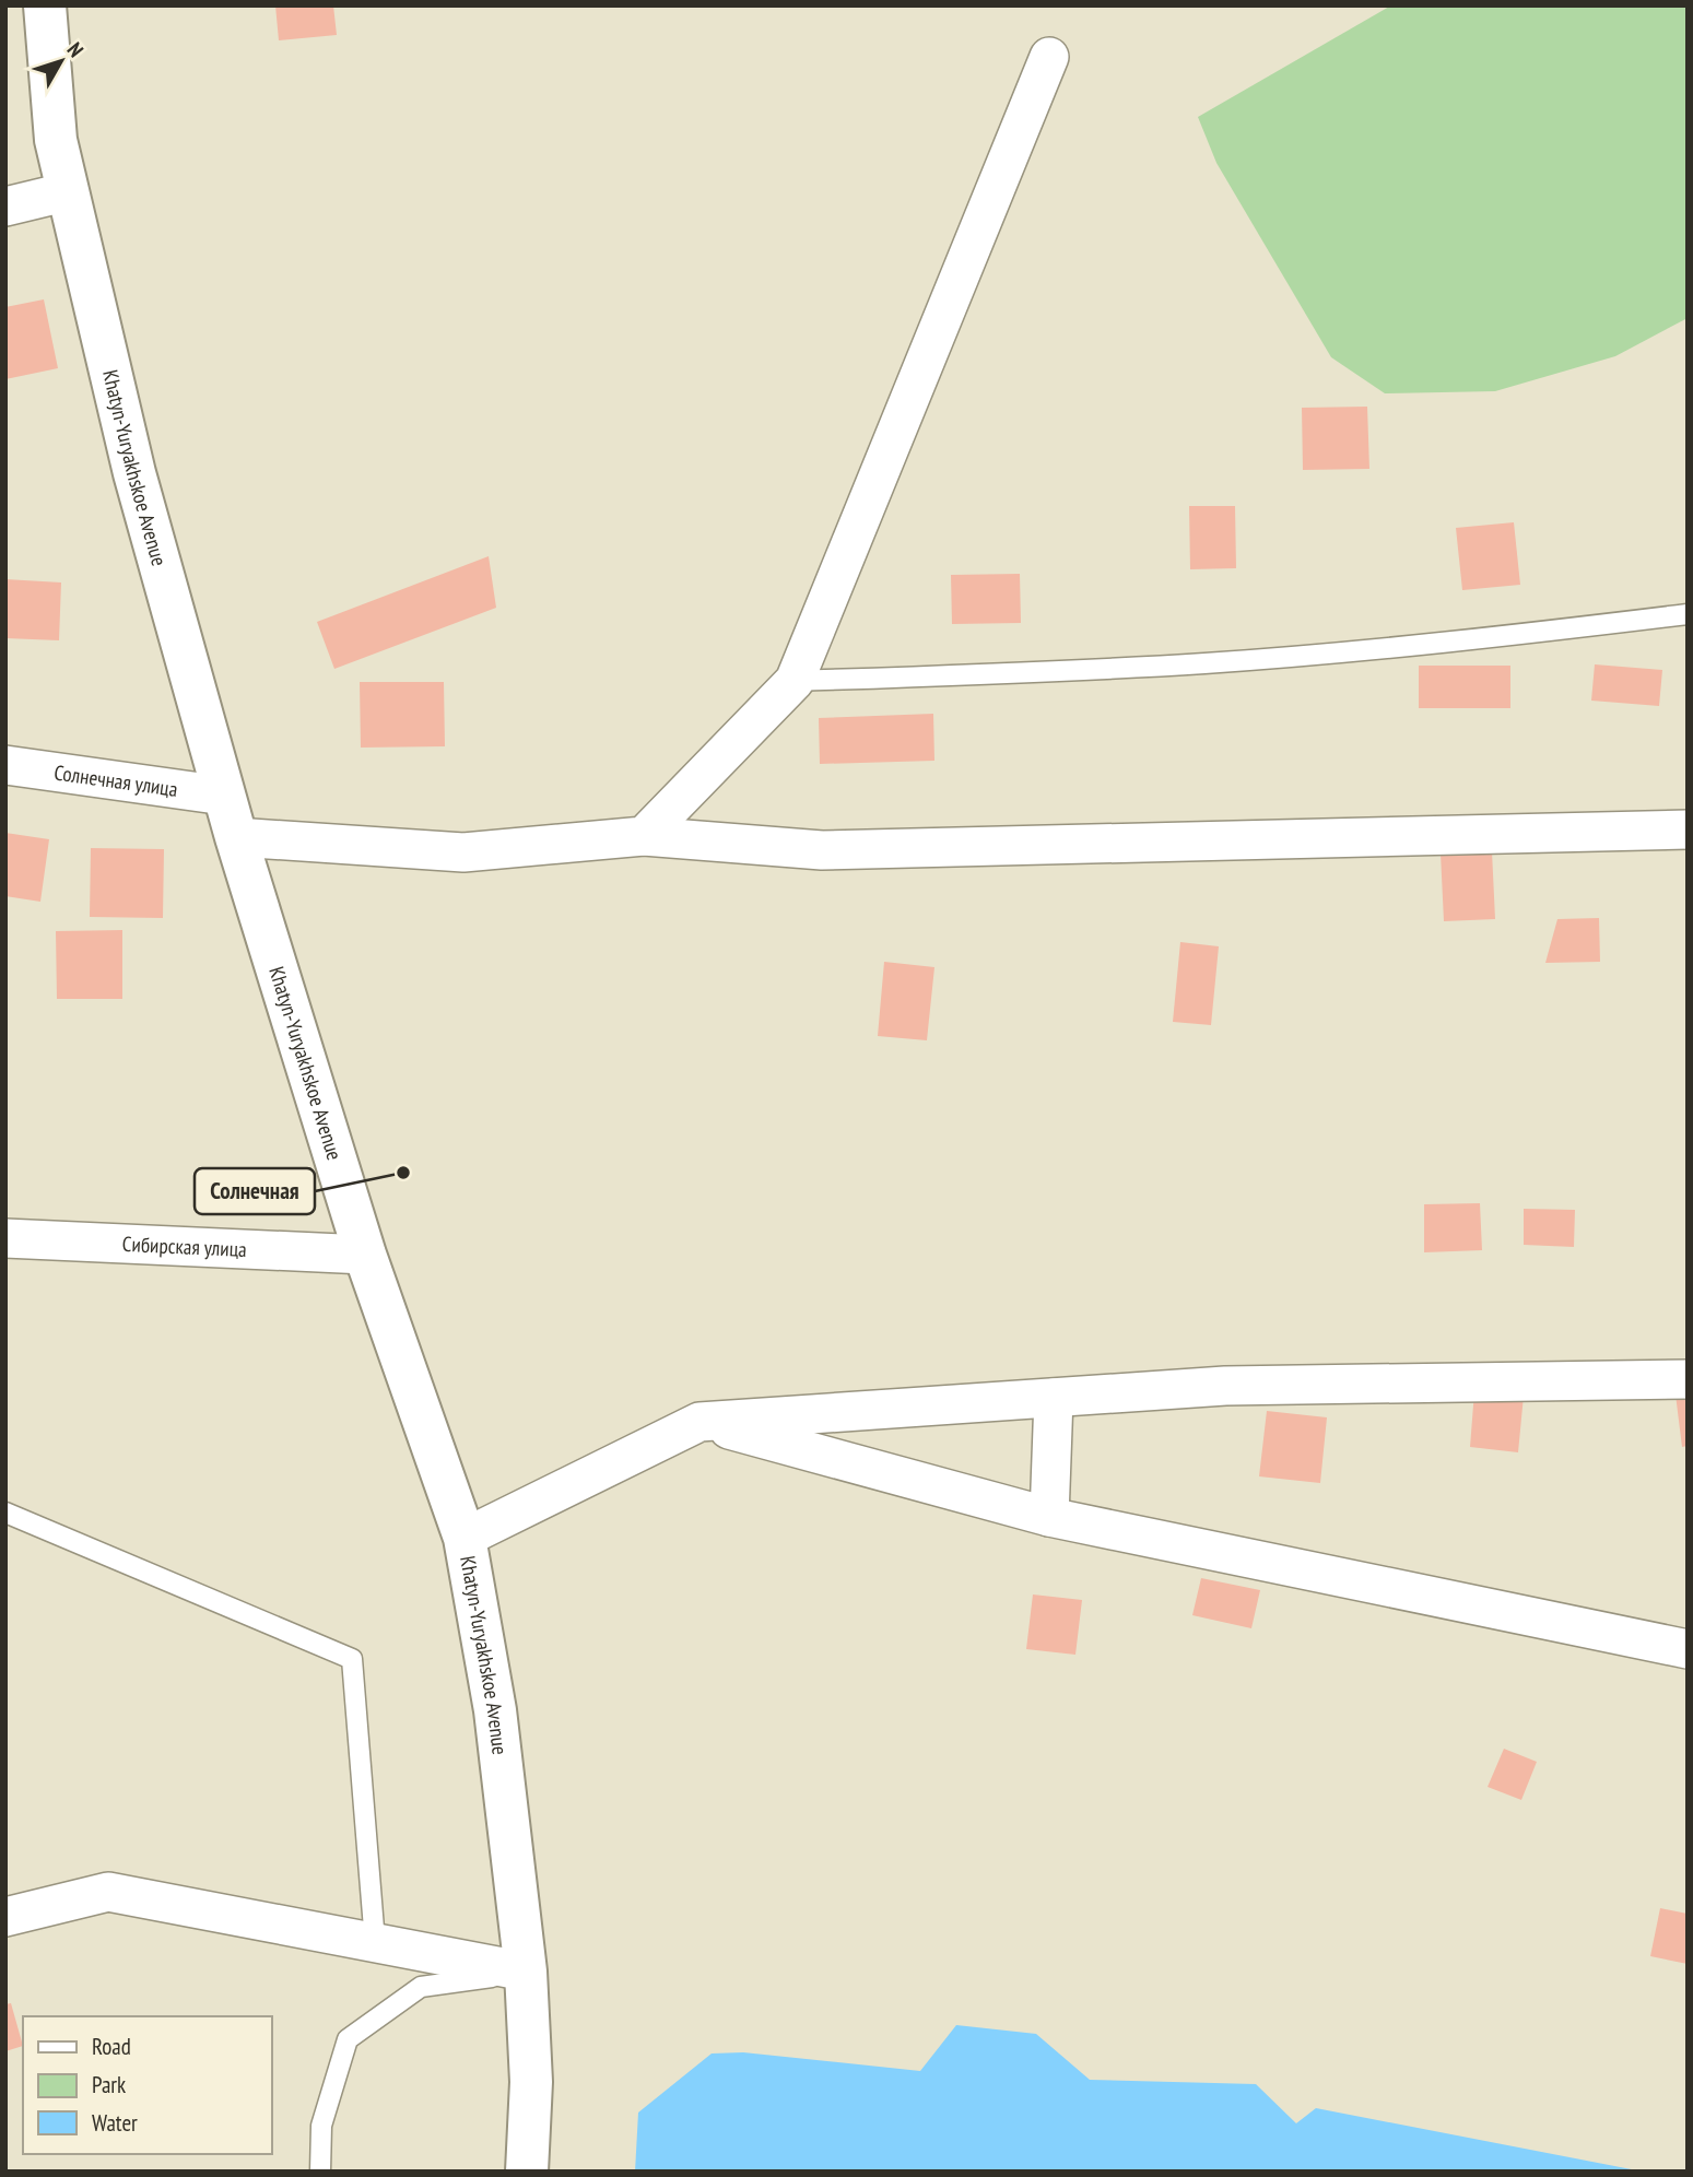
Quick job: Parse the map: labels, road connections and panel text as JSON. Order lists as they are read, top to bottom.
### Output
{
  "streets": {
    "street": ["Khatyn-Yuryakhskoe Avenue", "Солнечная улица", "Сибирская улица"]
  },
  "crossings": [
    ["Khatyn-Yuryakhskoe Avenue", "Солнечная улица"],
    ["Khatyn-Yuryakhskoe Avenue", "Сибирская улица"]
  ],
  "places": ["Солнечная"],
  "legend": ["Road", "Park", "Water"],
  "north": "top right"
}
